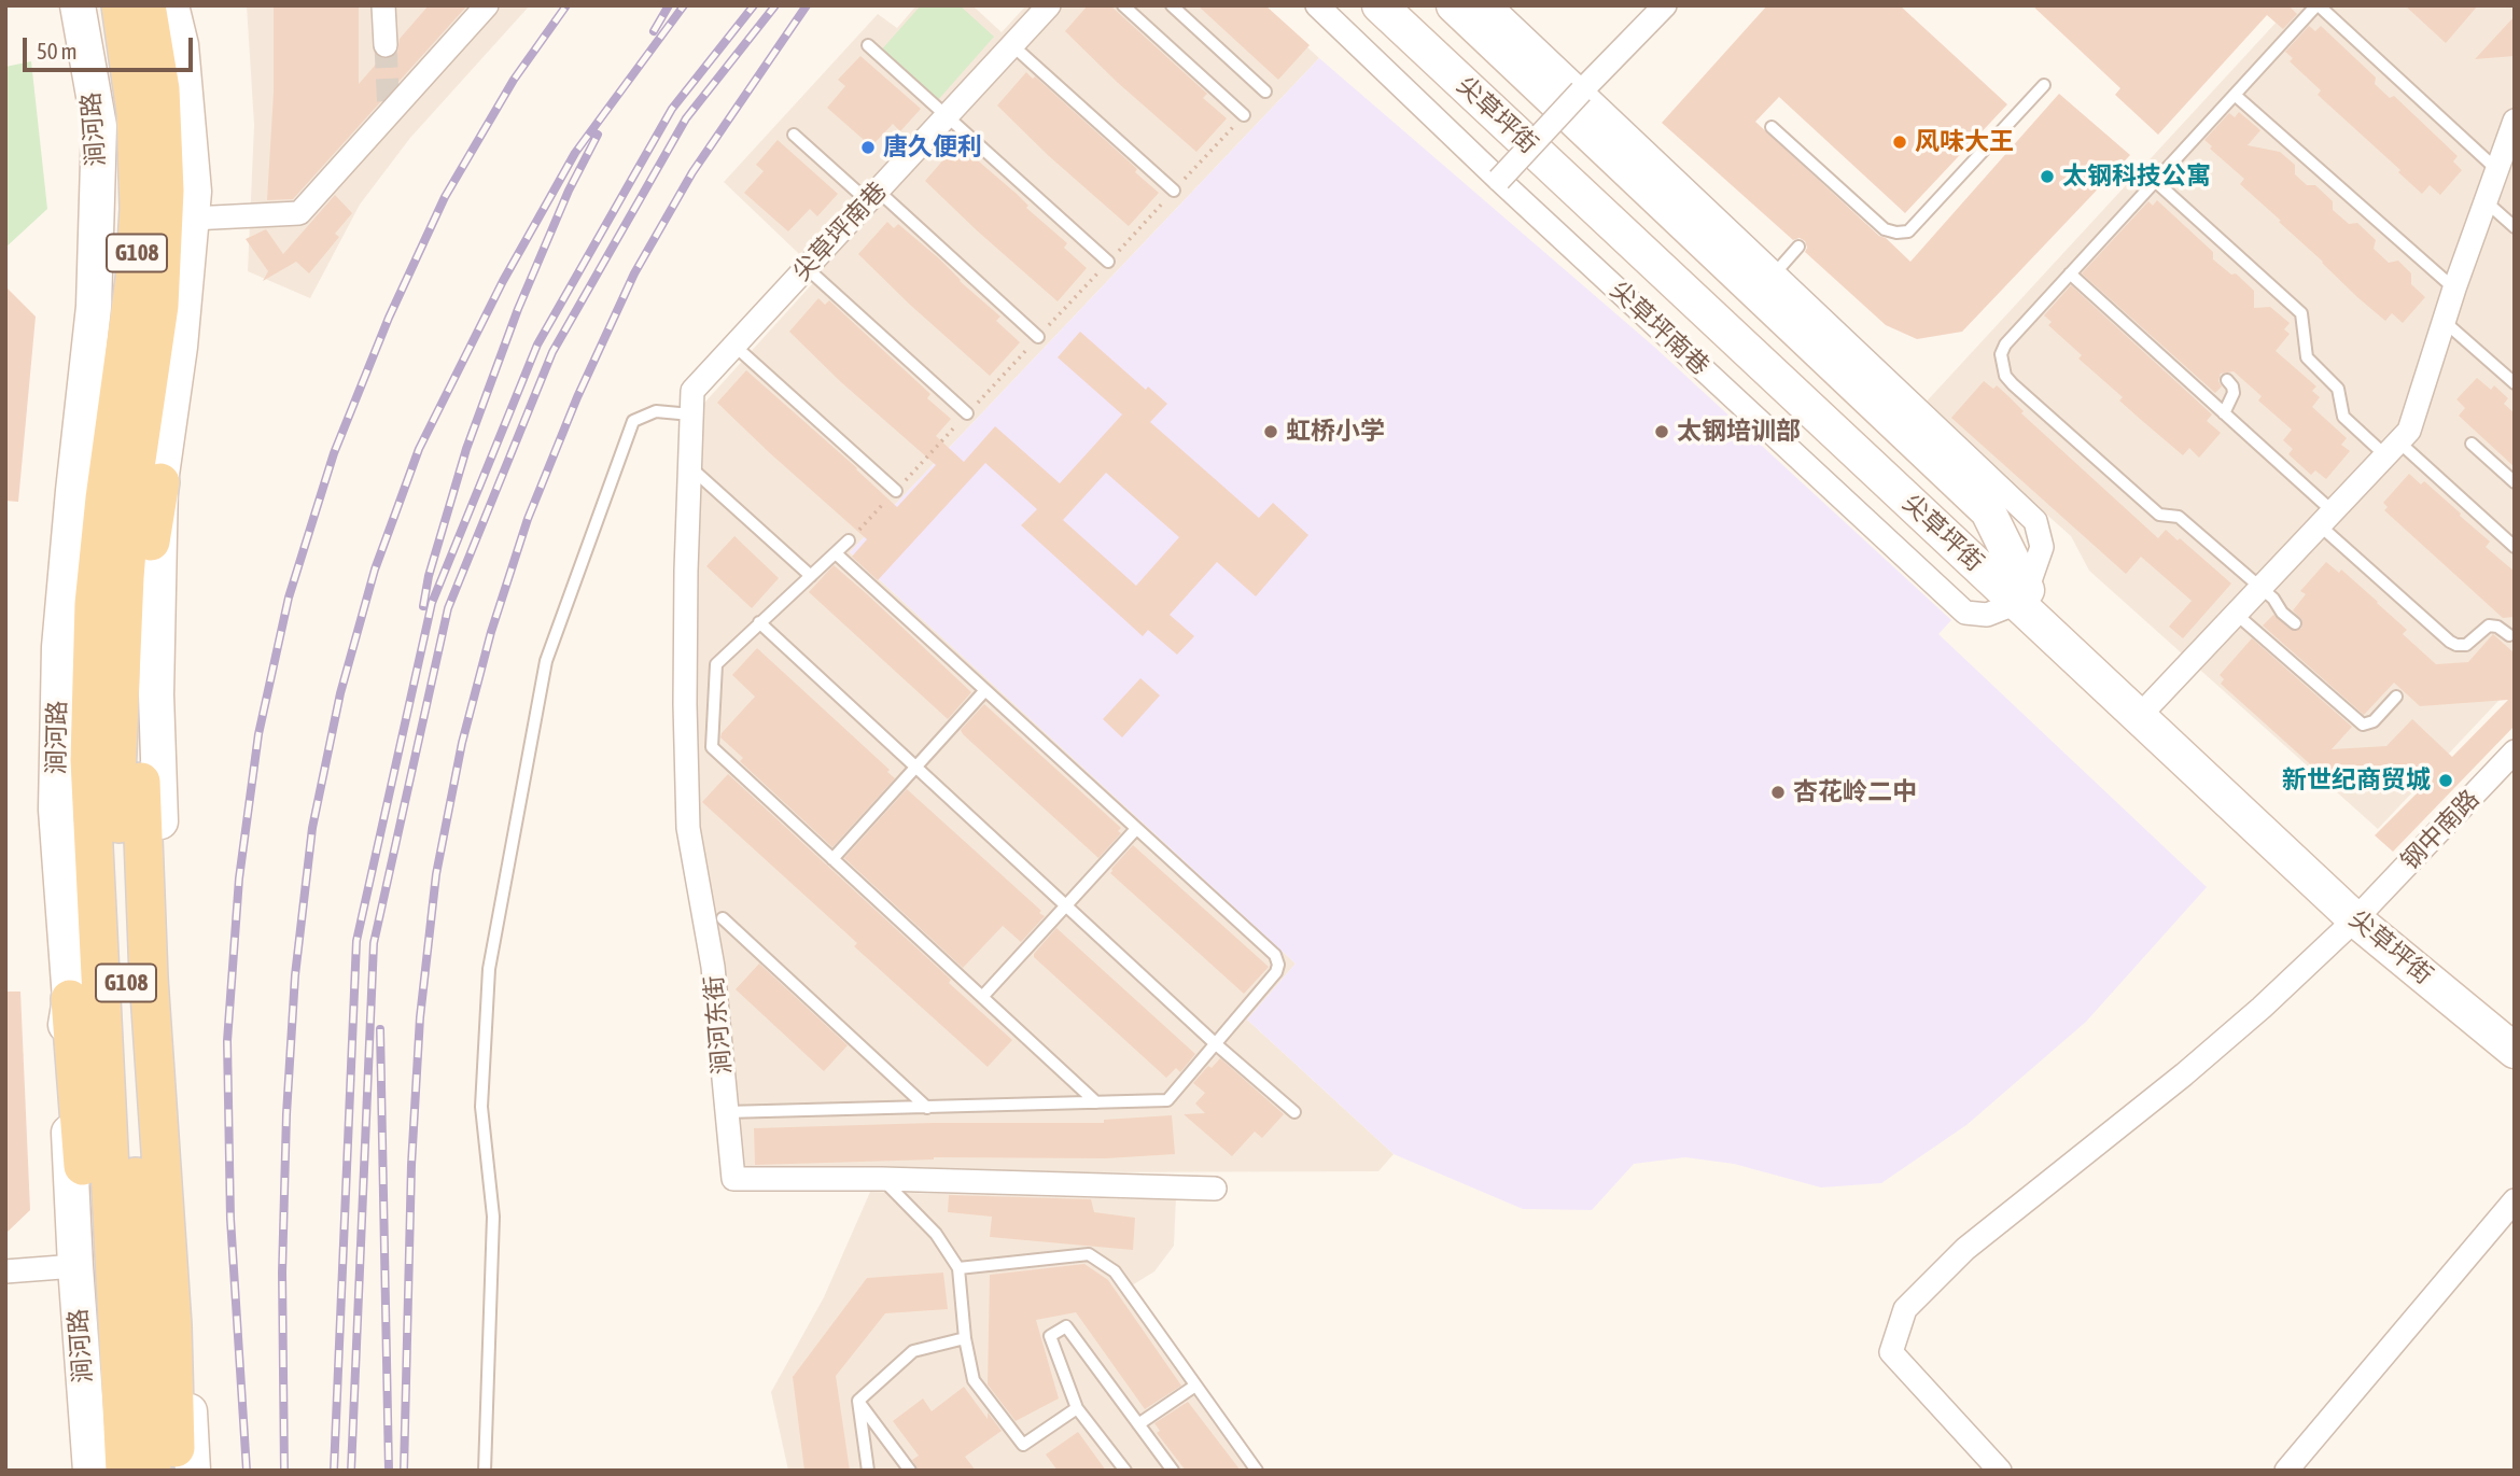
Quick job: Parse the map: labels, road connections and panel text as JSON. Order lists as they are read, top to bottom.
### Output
{
  "streets": {
    "main road": ["尖草坪街", "涧河路", "G108"],
    "street": ["尖草坪南巷", "钢中南路", "涧河东街"]
  },
  "crossings": [
    ["尖草坪街", "尖草坪南巷"],
    ["尖草坪街", "钢中南路"],
    ["尖草坪南巷", "涧河东街"]
  ],
  "places": [
    "风味大王",
    "唐久便利",
    "太钢科技公寓",
    "虹桥小学",
    "太钢培训部",
    "新世纪商贸城",
    "杏花岭二中"
  ],
  "scale_bar": "50 m"
}
